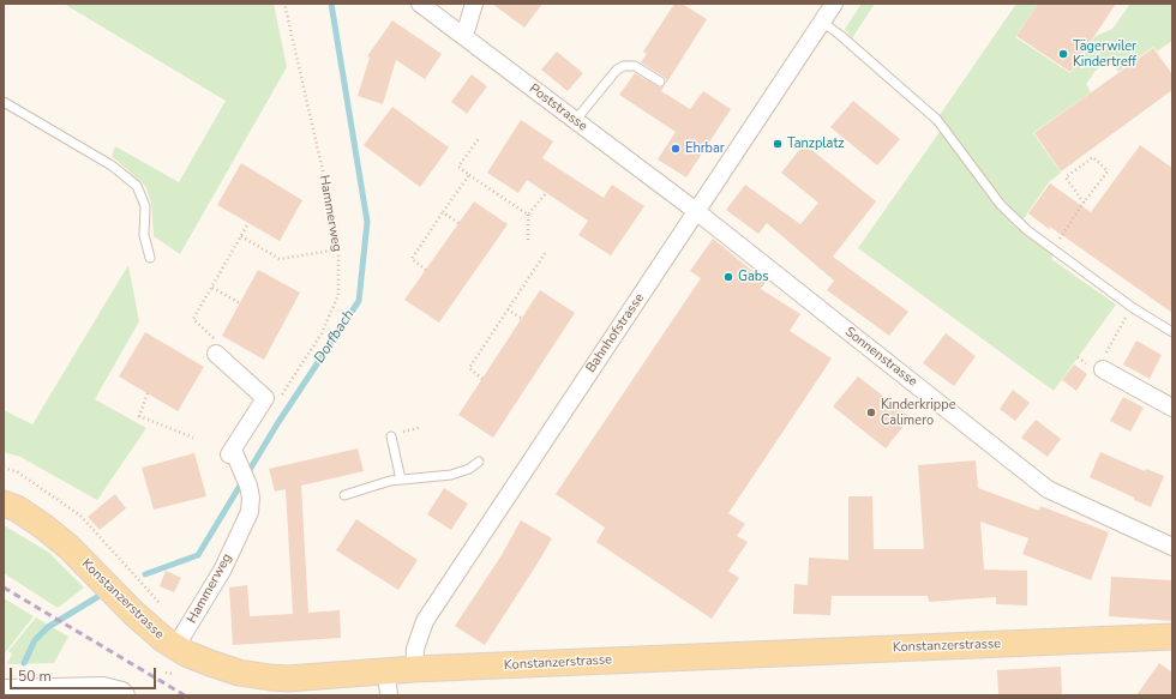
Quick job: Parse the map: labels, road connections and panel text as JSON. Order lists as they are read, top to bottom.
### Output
{
  "streets": {
    "main road": ["Konstanzerstrasse"],
    "street": [
      "Poststrasse",
      "Hammerweg",
      "Bahnhofstrasse",
      "Sonnenstrasse"
    ]
  },
  "crossings": [
    ["Poststrasse", "Bahnhofstrasse"],
    ["Poststrasse", "Sonnenstrasse"],
    ["Hammerweg", "Konstanzerstrasse"],
    ["Bahnhofstrasse", "Sonnenstrasse"],
    ["Bahnhofstrasse", "Konstanzerstrasse"]
  ],
  "water": ["Dorfbach"],
  "places": [
    "Tägerwiler Kindertreff",
    "Tanzplatz",
    "Ehrbar",
    "Gabs",
    "Kinderkrippe Calimero"
  ],
  "scale_bar": "50 m"
}
